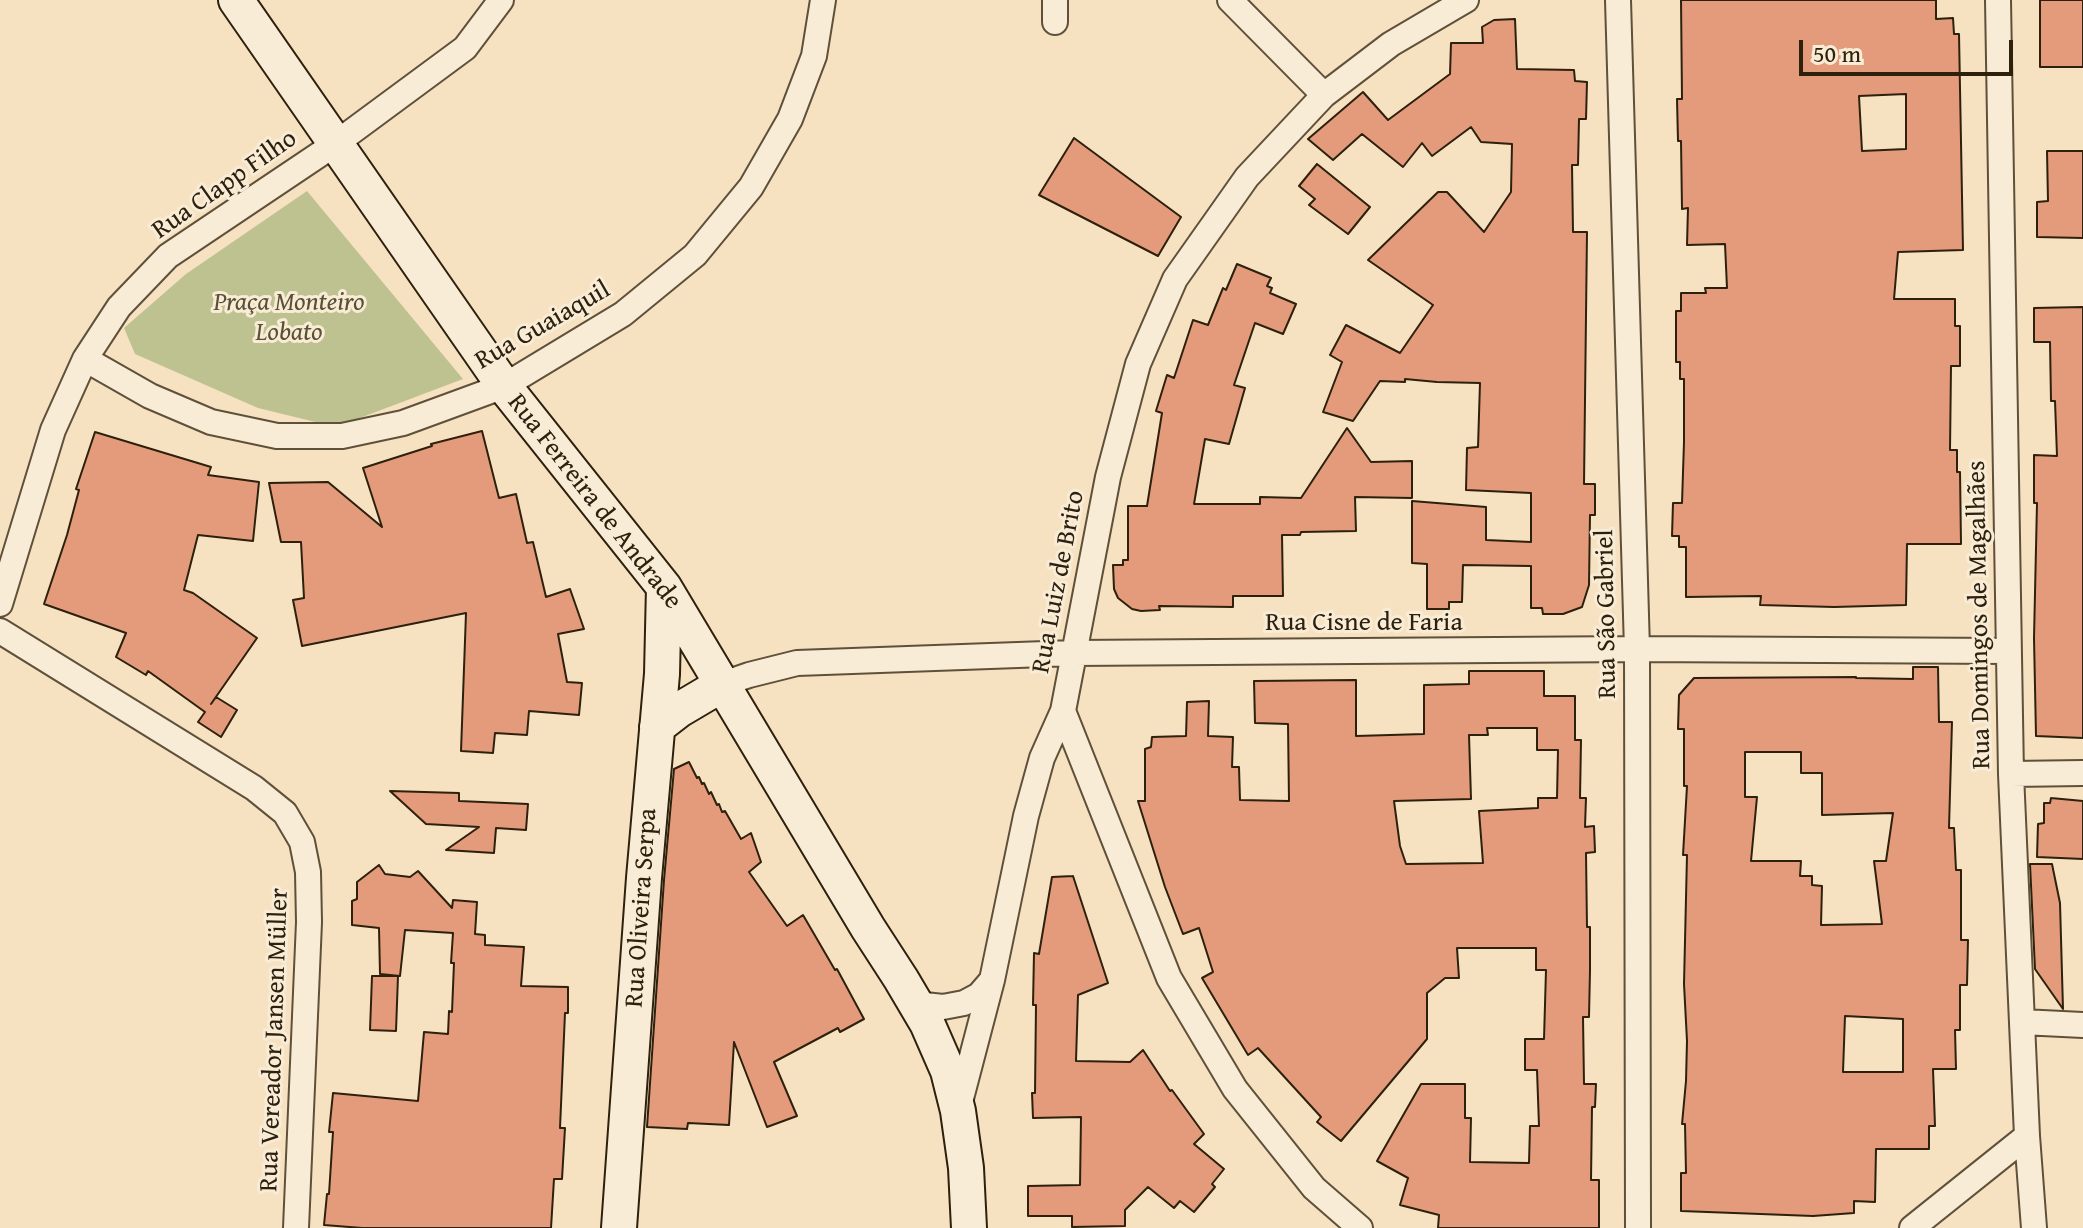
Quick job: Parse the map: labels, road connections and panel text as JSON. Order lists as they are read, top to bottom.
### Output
{
  "streets": {
    "street": [
      "Rua Clapp Filho",
      "Rua Guaiaquil",
      "Rua Ferreira de Andrade",
      "Rua Luiz de Brito",
      "Rua São Gabriel",
      "Rua Domingos de Magalhães",
      "Rua Cisne de Faria",
      "Rua Oliveira Serpa",
      "Rua Vereador Jansen Müller"
    ]
  },
  "crossings": [
    ["Rua Clapp Filho", "Rua Guaiaquil"],
    ["Rua Clapp Filho", "Rua Ferreira de Andrade"],
    ["Rua Guaiaquil", "Rua Ferreira de Andrade"],
    ["Rua Ferreira de Andrade", "Rua Cisne de Faria"],
    ["Rua Ferreira de Andrade", "Rua Oliveira Serpa"],
    ["Rua Luiz de Brito", "Rua Cisne de Faria"],
    ["Rua São Gabriel", "Rua Cisne de Faria"],
    ["Rua Domingos de Magalhães", "Rua Cisne de Faria"]
  ],
  "parks": ["Praça Monteiro Lobato"],
  "scale_bar": "50 m"
}
